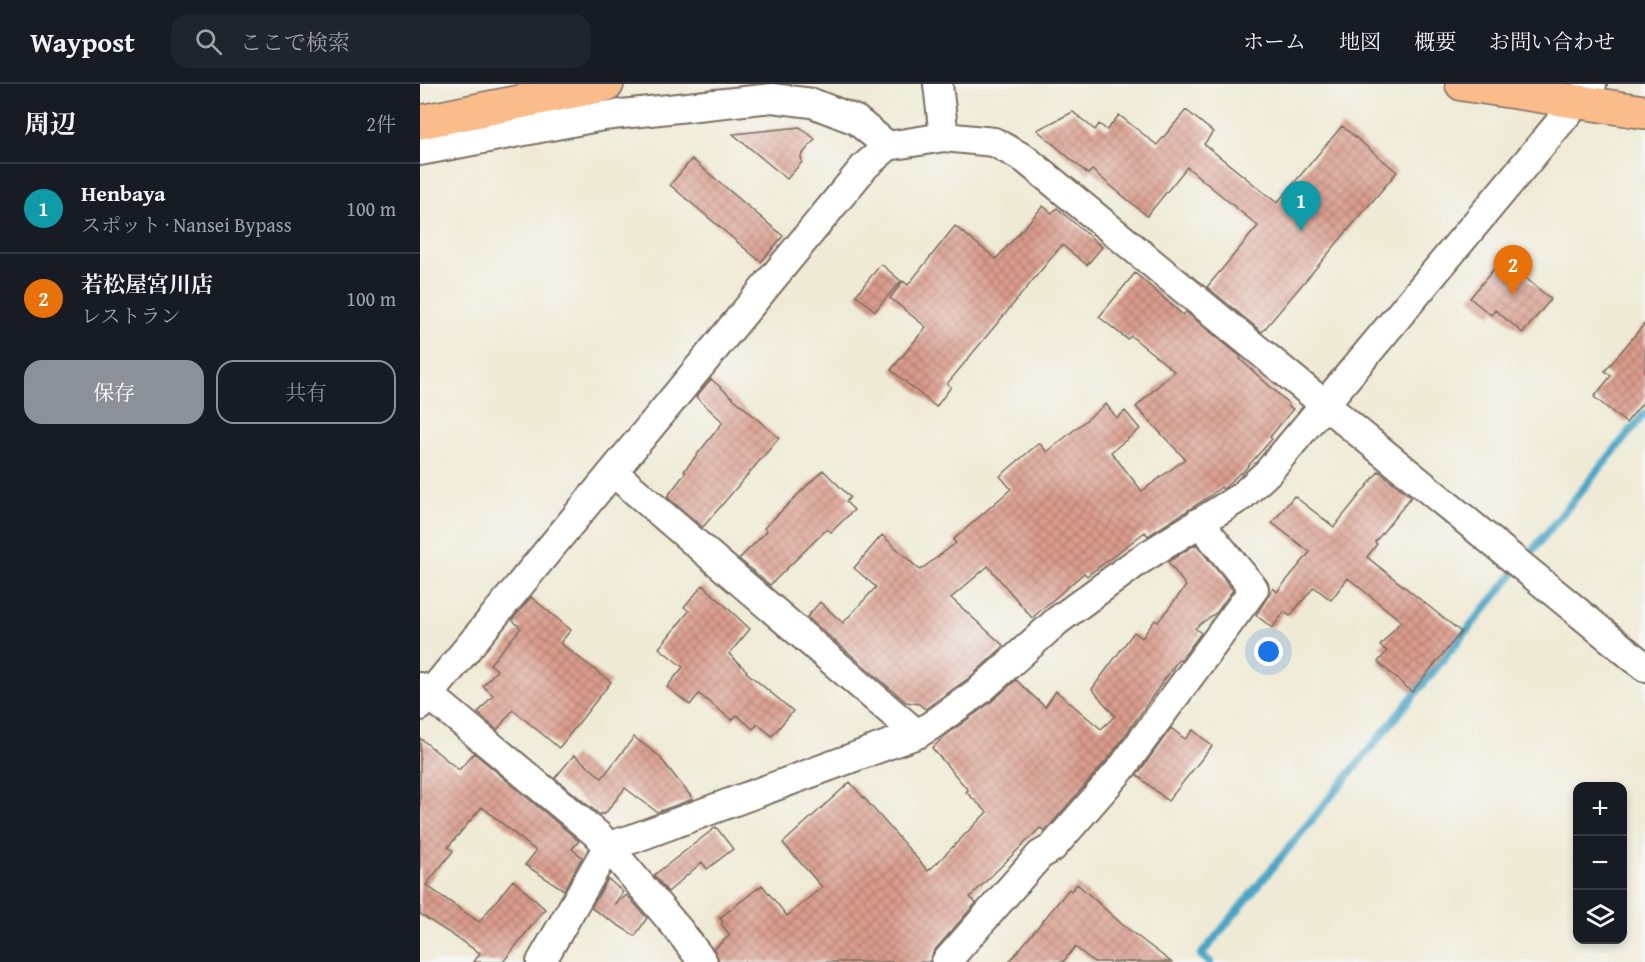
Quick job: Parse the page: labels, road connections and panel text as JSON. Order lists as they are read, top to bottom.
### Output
{
  "page": {
    "header": "Waypost",
    "search": "ここで検索",
    "nav": [
      "ホーム",
      "地図",
      "概要",
      "お問い合わせ"
    ],
    "heading": ["周辺", "2件"],
    "list": [
      {
        "mark": "1",
        "name": "Henbaya",
        "note": "スポット · Nansei Bypass",
        "value": "100 m"
      },
      {
        "mark": "2",
        "name": "若松屋宮川店",
        "note": "レストラン",
        "value": "100 m"
      }
    ],
    "pins": ["1", "2"],
    "buttons": ["保存", "共有"],
    "map_buttons": ["+", "−"]
  }
}
